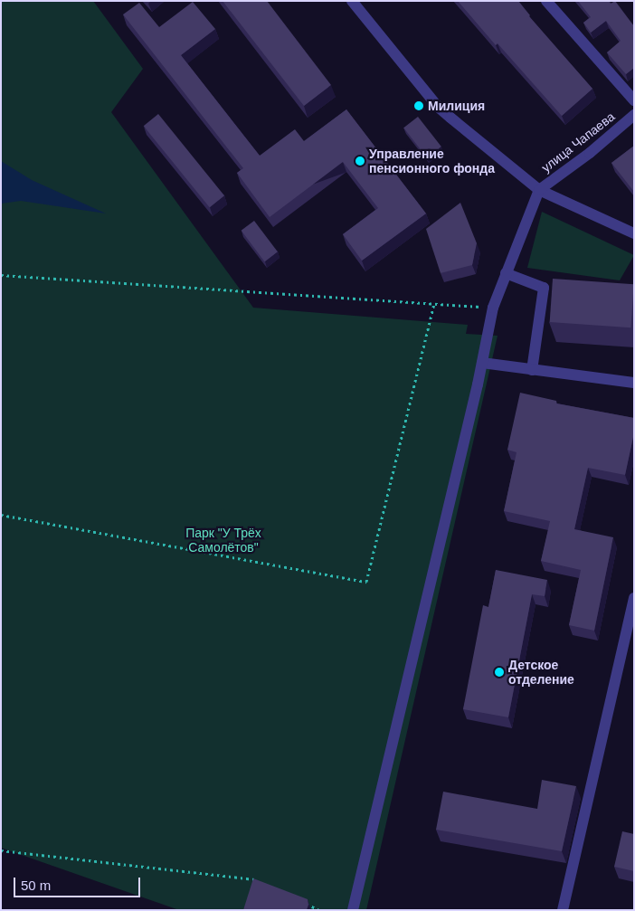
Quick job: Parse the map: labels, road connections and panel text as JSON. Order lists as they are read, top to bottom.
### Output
{
  "streets": {
    "street": ["улица Чапаева"]
  },
  "parks": ["Парк \"У Трёх Самолётов\""],
  "places": ["Милиция", "Управление пенсионного фонда", "Детское отделение"],
  "scale_bar": "50 m"
}
